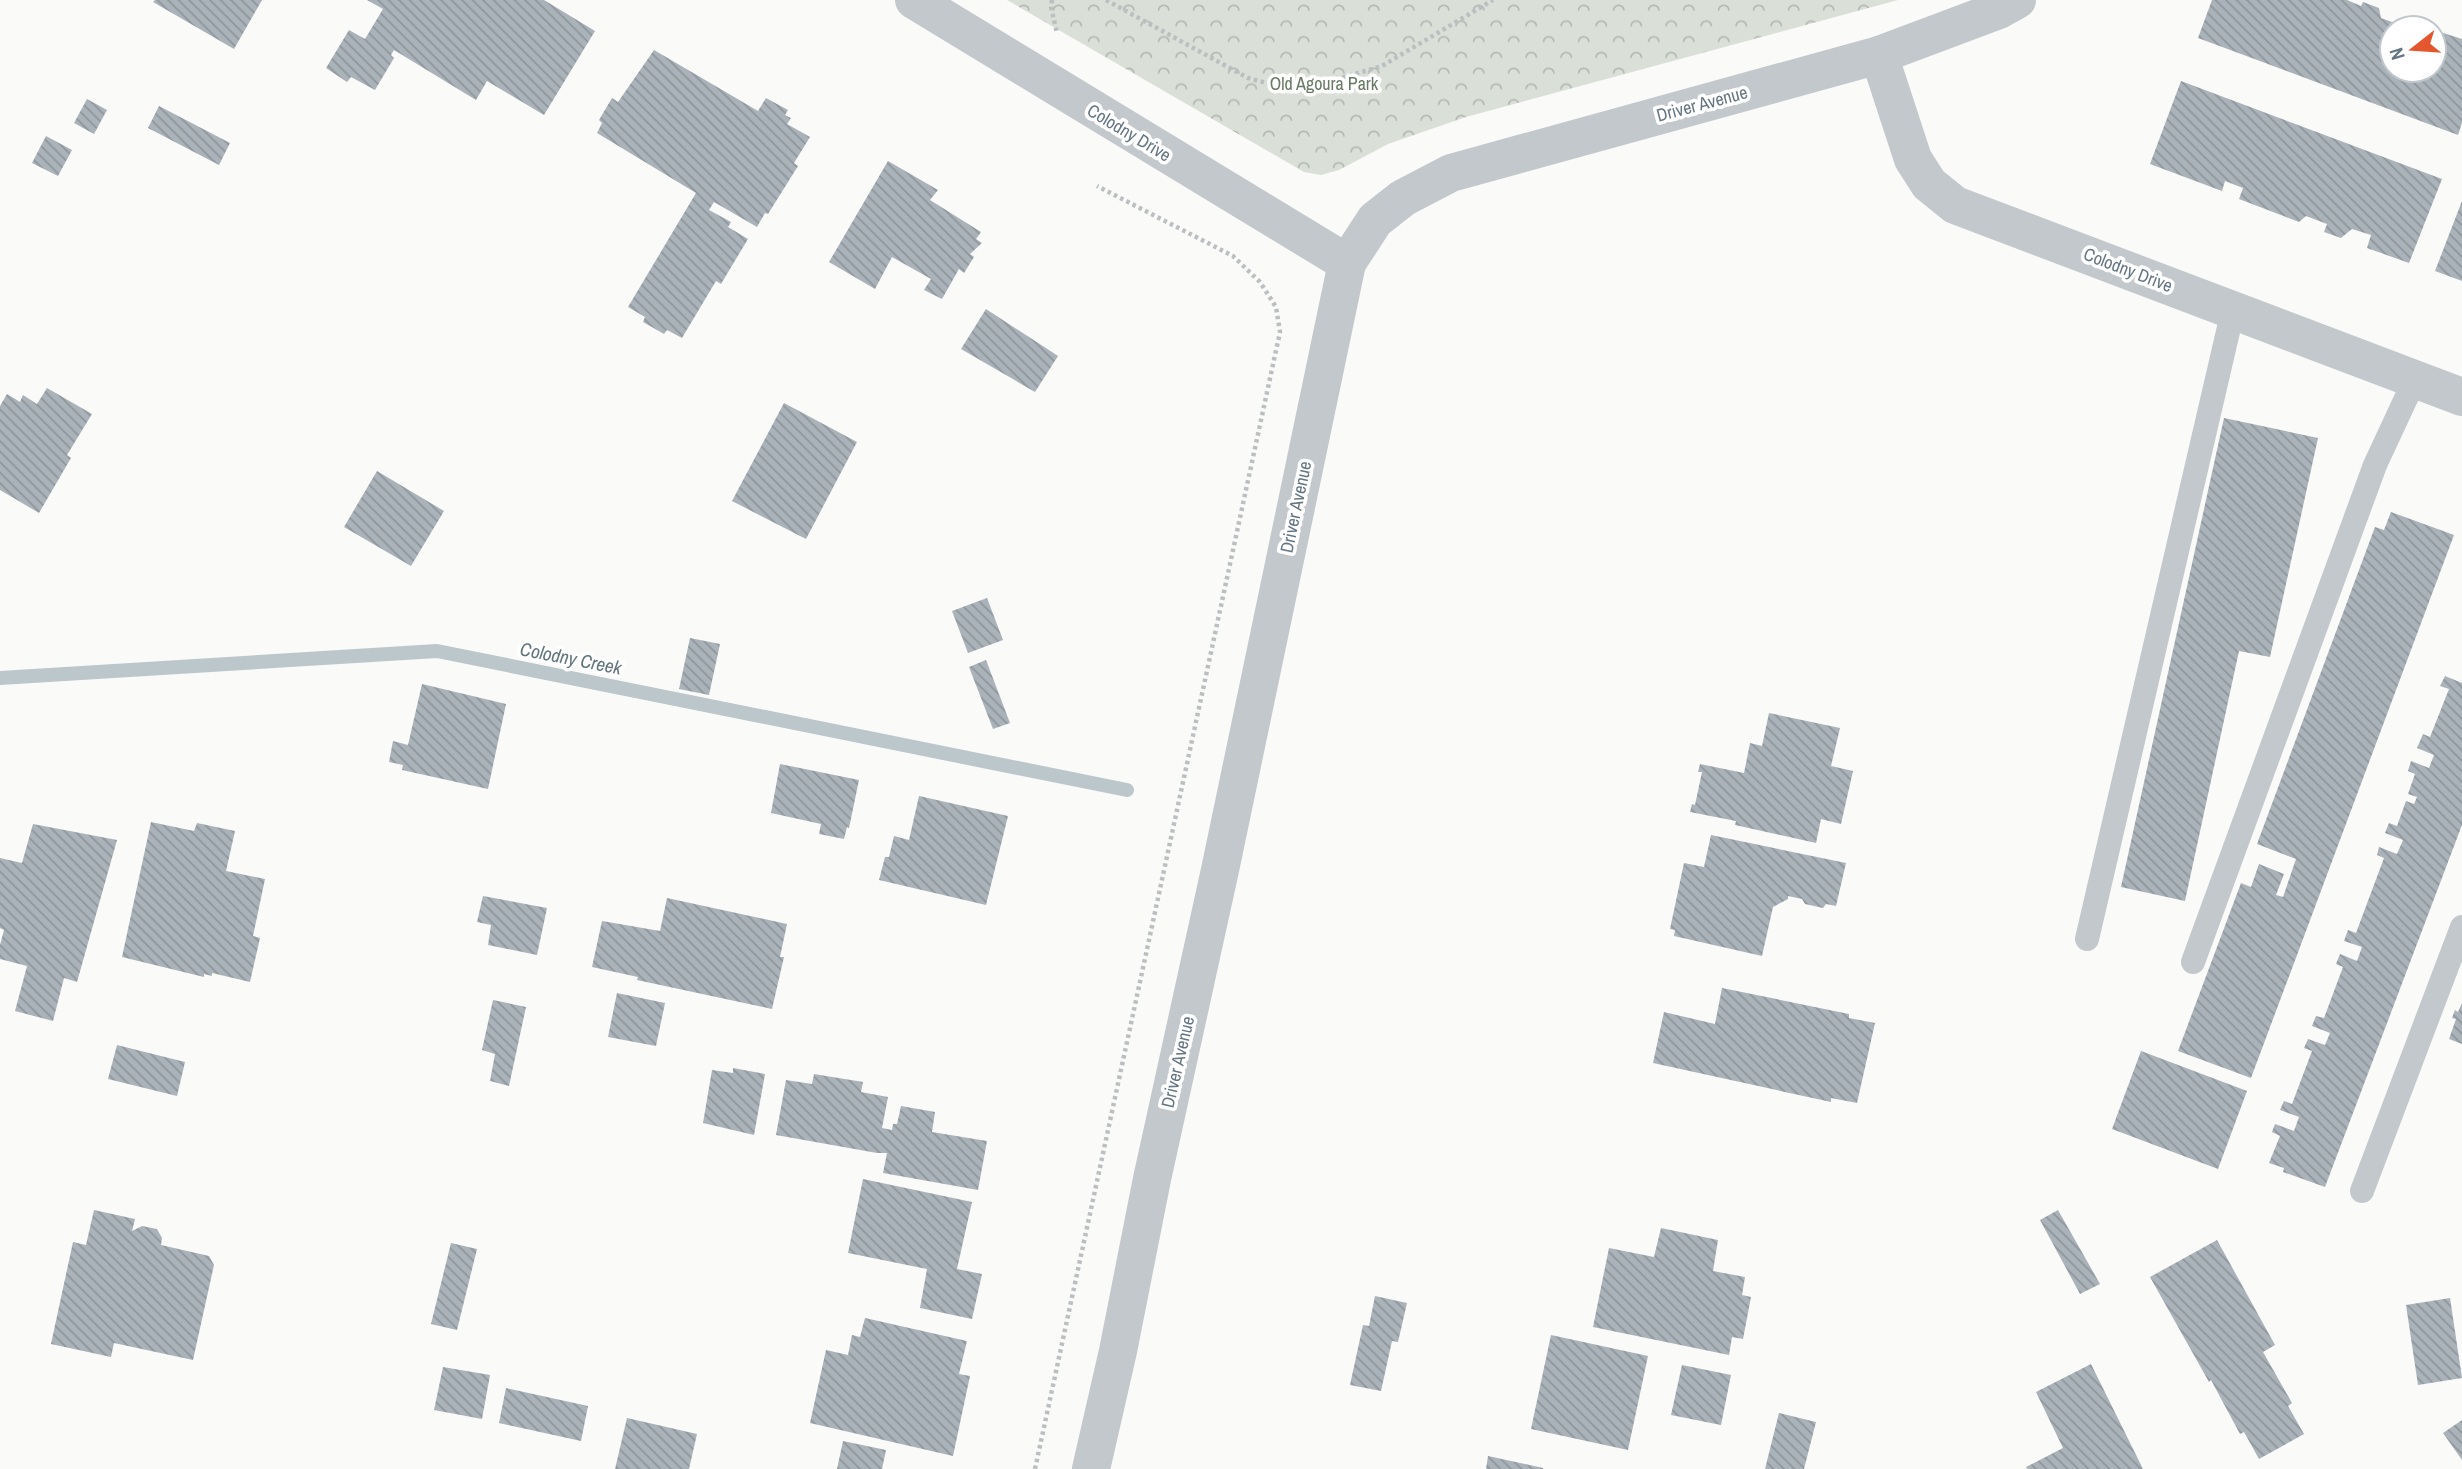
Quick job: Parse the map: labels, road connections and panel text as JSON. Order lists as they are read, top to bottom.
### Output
{
  "streets": {
    "street": ["Driver Avenue", "Colodny Drive"]
  },
  "crossings": [
    ["Driver Avenue", "Colodny Drive"]
  ],
  "water": ["Colodny Creek"],
  "parks": ["Old Agoura Park"],
  "north": "left"
}
